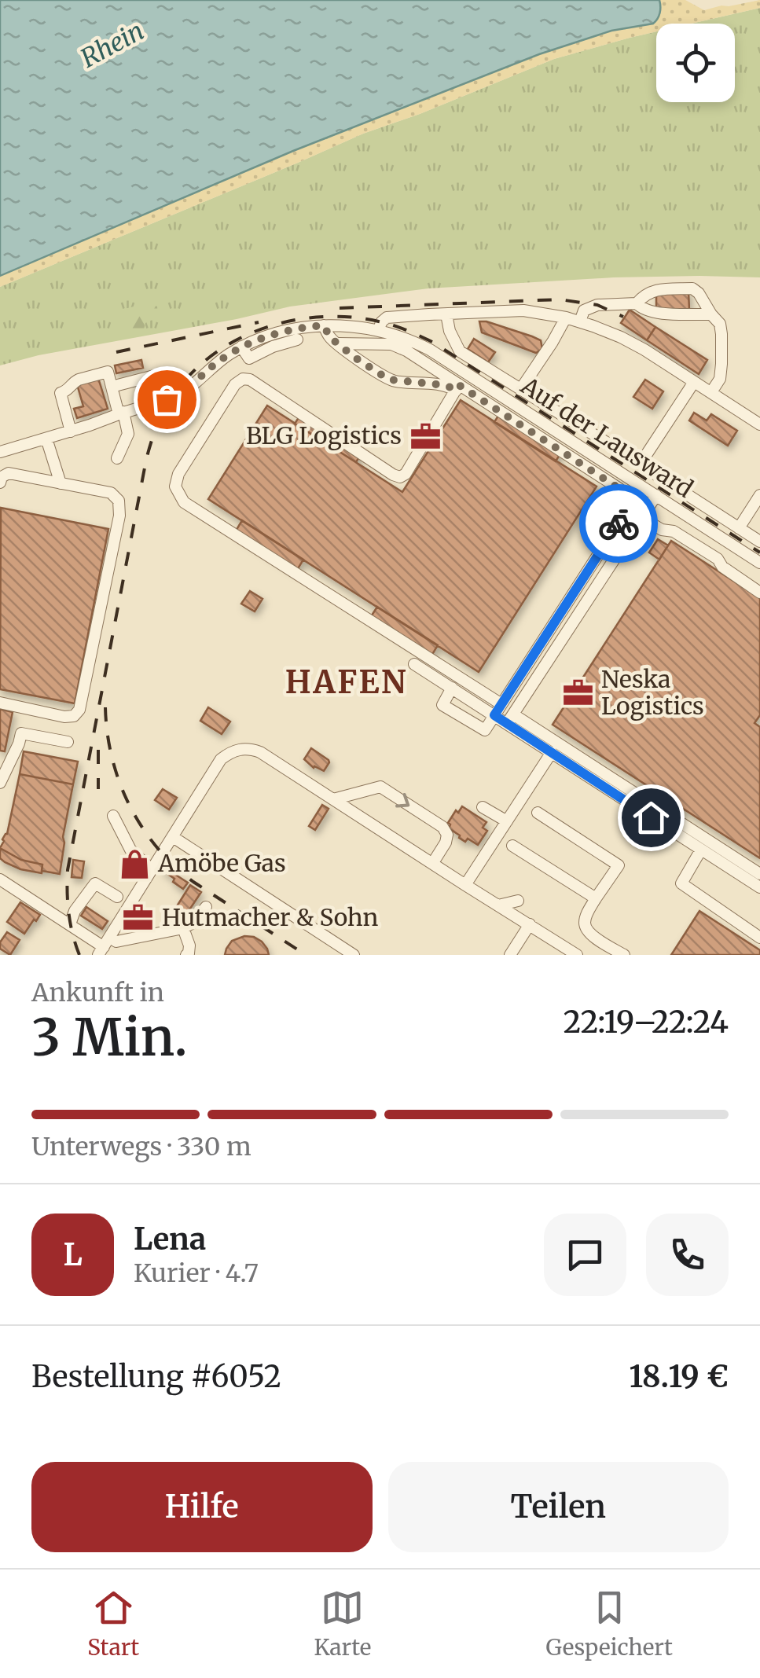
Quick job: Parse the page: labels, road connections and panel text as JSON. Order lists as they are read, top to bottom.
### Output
{
  "streets": {
    "street": ["Auf der Lausward"]
  },
  "districts": ["HAFEN"],
  "water": ["Rhein"],
  "places": {
    "office": ["BLG Logistics", "Neska Logistics", "Hutmacher & Sohn"],
    "shop": ["Amöbe Gas"]
  },
  "page": {
    "heading": ["3 Min.", "Ankunft in", "22:19–22:24"],
    "panel": [
      "Lena",
      "Kurier · 4.7",
      "Bestellung #6052",
      "18.19 €"
    ],
    "bar": "Unterwegs · 330 m",
    "round": "L",
    "buttons": ["Hilfe", "Teilen"],
    "tabs": ["Start", "Karte", "Gespeichert"]
  }
}
